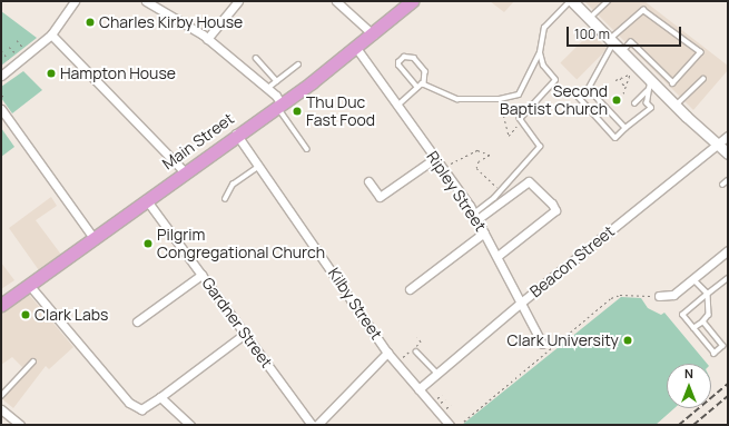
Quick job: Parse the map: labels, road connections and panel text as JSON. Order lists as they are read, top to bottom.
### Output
{
  "streets": {
    "main road": ["Main Street"],
    "street": [
      "Ripley Street",
      "Beacon Street",
      "Kilby Street",
      "Gardner Street"
    ]
  },
  "crossings": [
    ["Main Street", "Ripley Street"],
    ["Main Street", "Kilby Street"],
    ["Main Street", "Gardner Street"],
    ["Ripley Street", "Beacon Street"],
    ["Beacon Street", "Kilby Street"]
  ],
  "places": [
    "Charles Kirby House",
    "Hampton House",
    "Second Baptist Church",
    "Thu Duc Fast Food",
    "Pilgrim Congregational Church",
    "Clark Labs",
    "Clark University"
  ],
  "scale_bar": "100 m",
  "north": "top"
}
